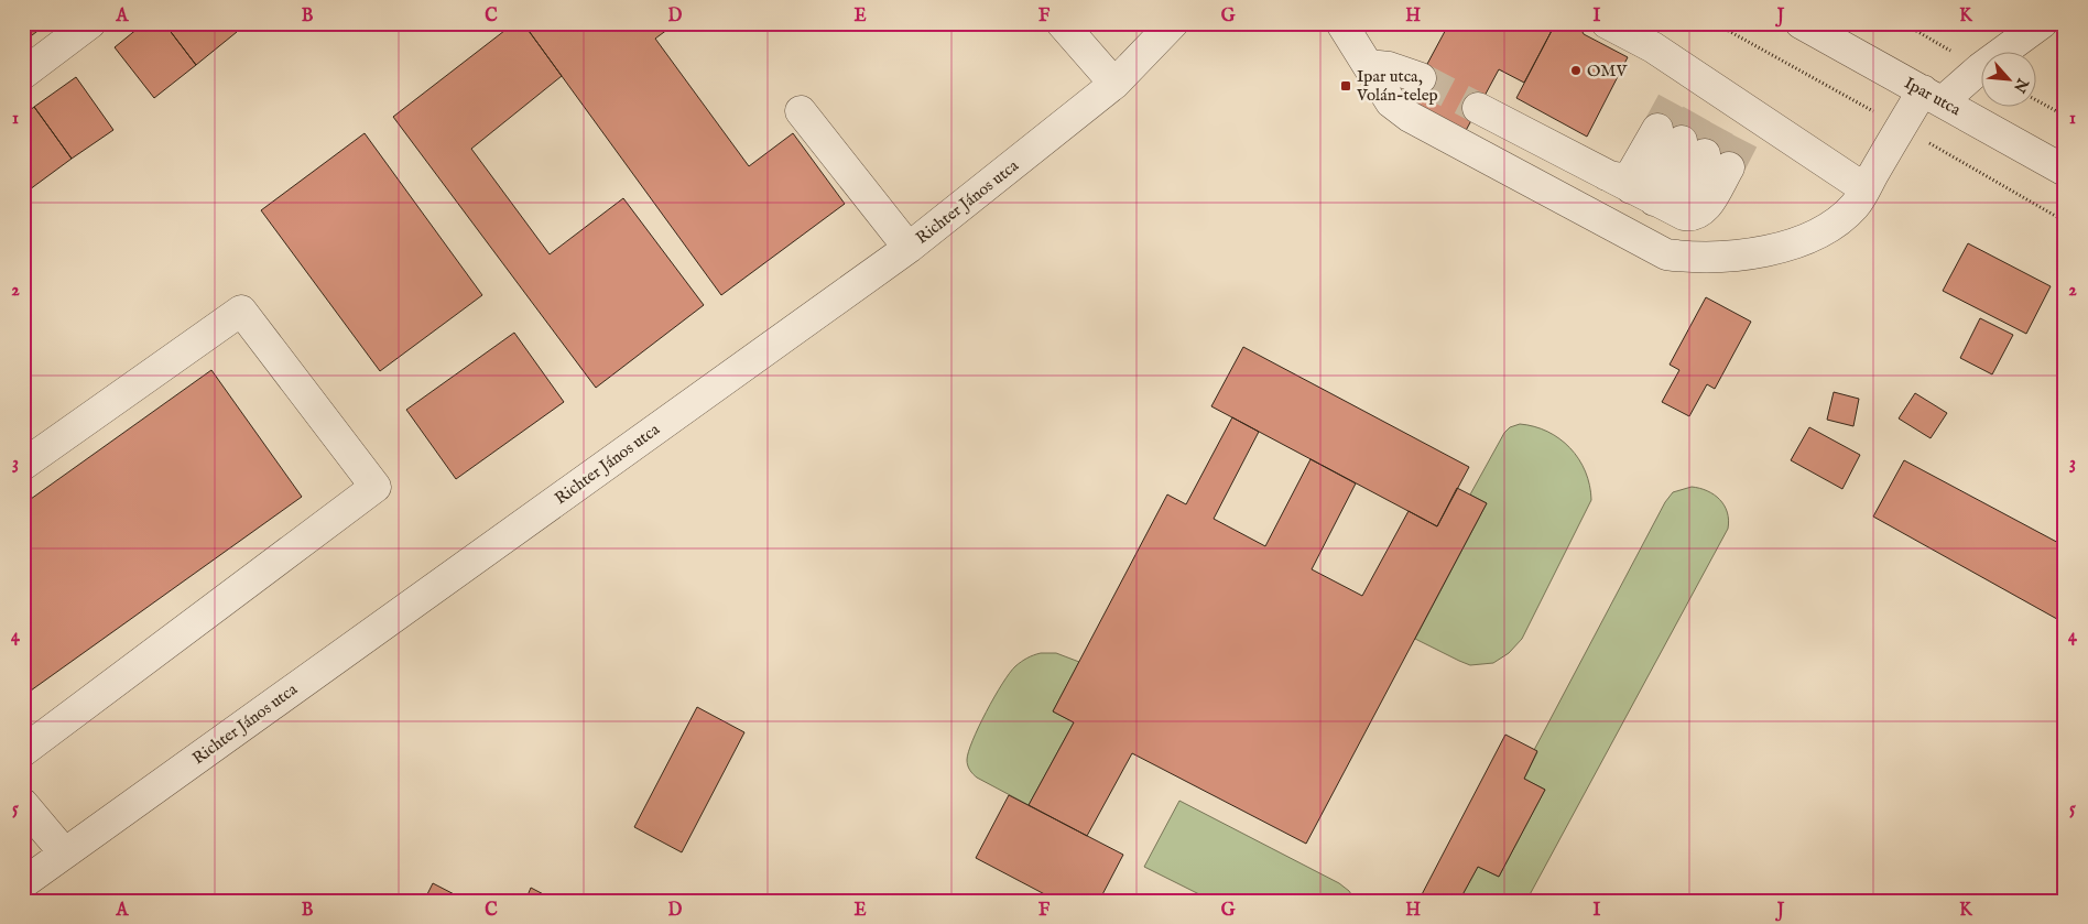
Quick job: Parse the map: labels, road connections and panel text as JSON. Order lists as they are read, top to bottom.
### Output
{
  "streets": {
    "street": ["Ipar utca", "Richter János utca"]
  },
  "places": {
    "other": ["OMV"],
    "transit": ["Ipar utca, Volán-telep"]
  },
  "north": "bottom right",
  "grid": {
    "columns": [
      "A",
      "B",
      "C",
      "D",
      "E",
      "F",
      "G",
      "H",
      "I",
      "J",
      "K"
    ],
    "rows": [
      "1",
      "2",
      "3",
      "4",
      "5"
    ]
  }
}
